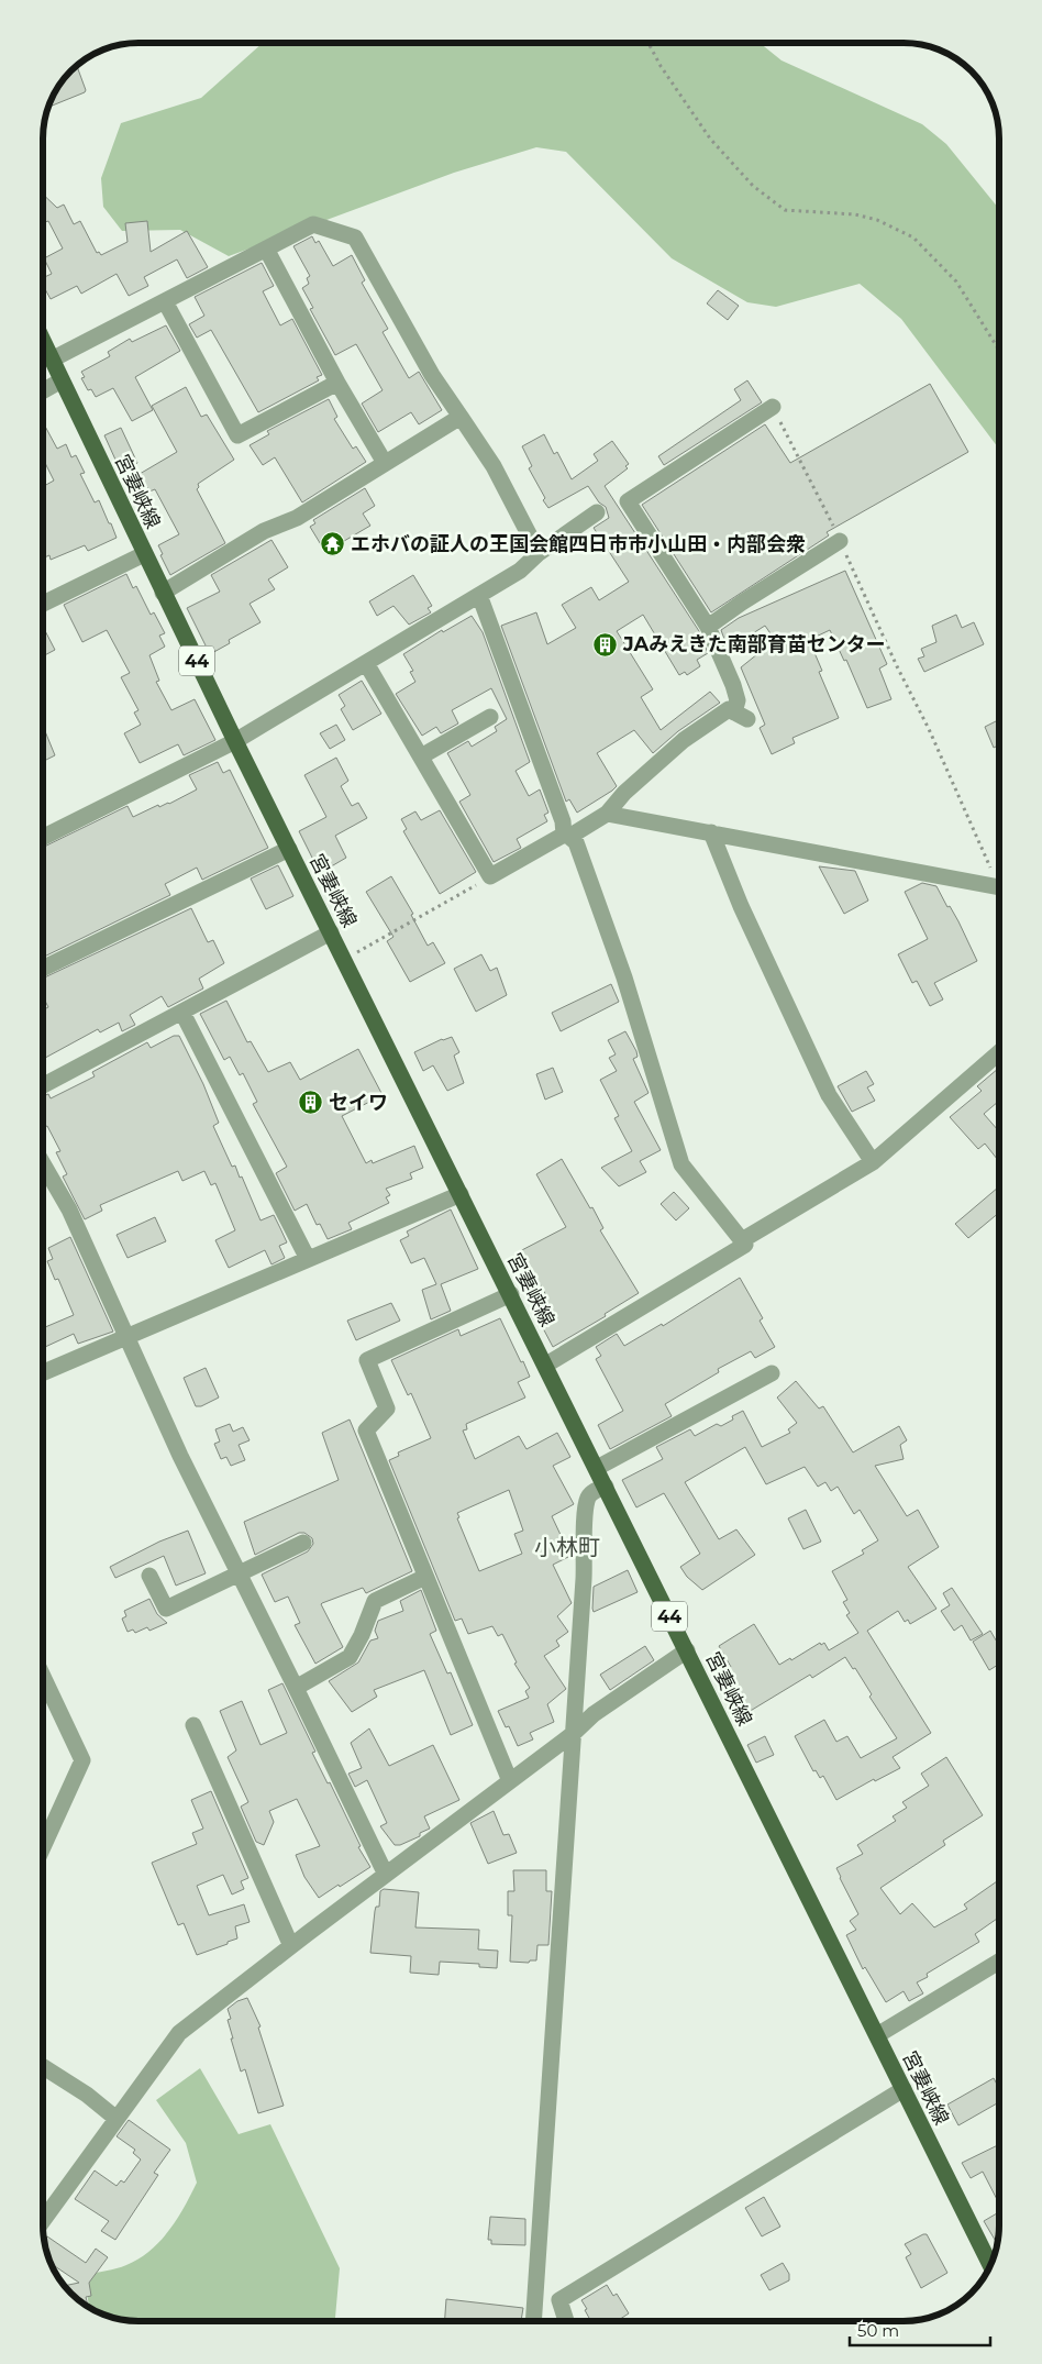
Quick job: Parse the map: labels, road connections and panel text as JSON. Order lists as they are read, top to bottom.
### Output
{
  "streets": {
    "main road": ["宮妻峡線", "44"]
  },
  "districts": ["小林町"],
  "places": {
    "temple": ["エホバの証人の王国会館四日市市小山田・内部会衆"],
    "building": ["JAみえきた南部育苗センター", "セイワ"]
  },
  "scale_bar": "50 m"
}
